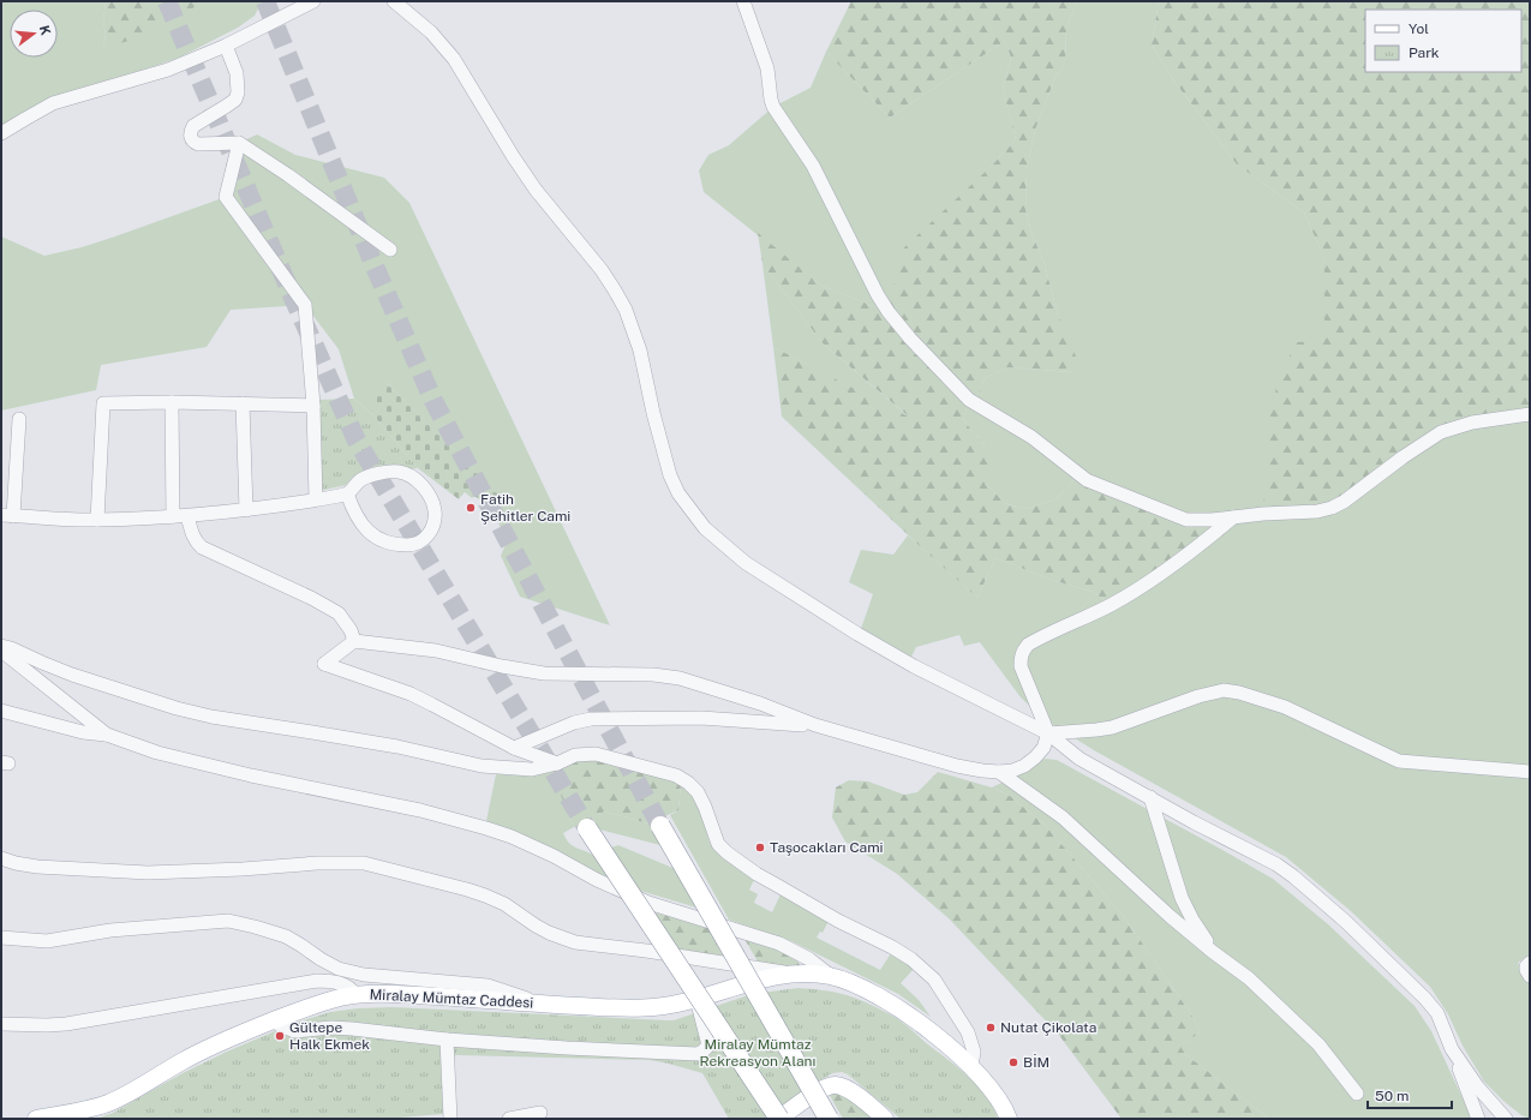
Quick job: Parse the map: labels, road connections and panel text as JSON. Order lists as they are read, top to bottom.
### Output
{
  "streets": {
    "main road": ["Miralay Mümtaz Caddesi"]
  },
  "parks": ["Miralay Mümtaz Rekreasyon Alanı"],
  "places": [
    "Fatih Şehitler Cami",
    "Taşocakları Cami",
    "Nutat Çikolata",
    "Gültepe Halk Ekmek",
    "BİM"
  ],
  "legend": ["Yol", "Park"],
  "scale_bar": "50 m",
  "north": "right"
}
